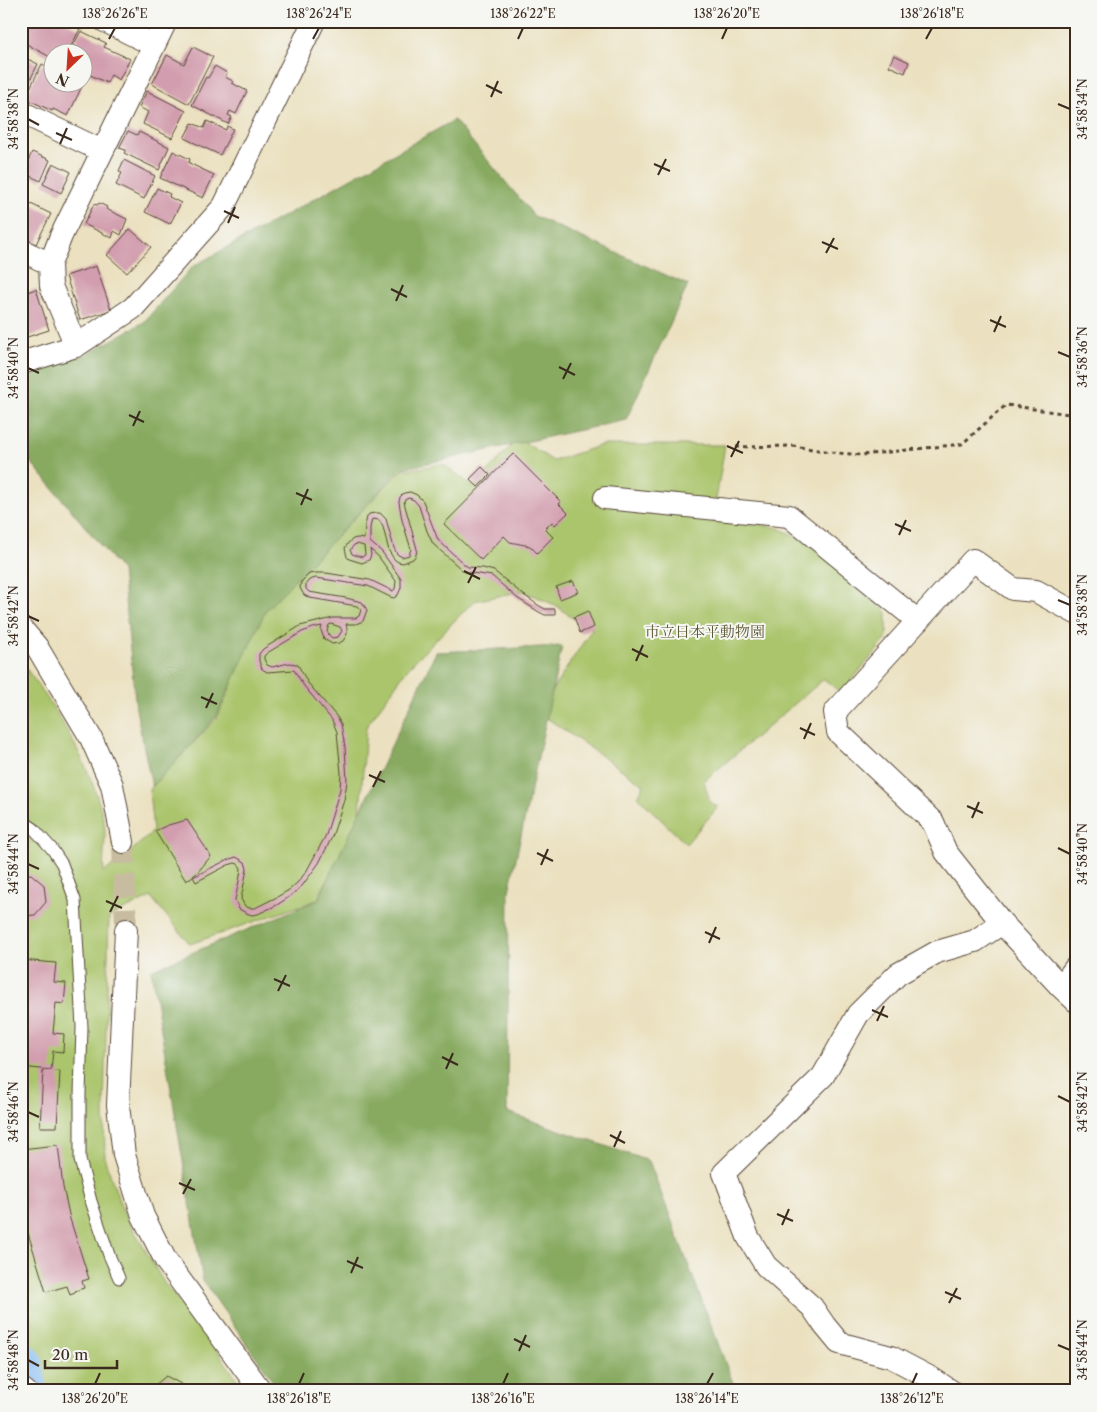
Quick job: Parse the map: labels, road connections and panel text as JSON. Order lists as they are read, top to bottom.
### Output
{
  "parks": ["市立日本平動物園"],
  "scale_bar": "20 m",
  "north": "bottom left",
  "coordinates": [
    "138°26'26\"E",
    "138°26'24\"E",
    "138°26'22\"E",
    "138°26'20\"E",
    "138°26'18\"E",
    "34°58'34\"N",
    "34°58'38\"N",
    "34°58'36\"N",
    "34°58'40\"N",
    "34°58'42\"N",
    "34°58'44\"N",
    "34°58'46\"N",
    "34°58'48\"N",
    "138°26'16\"E",
    "138°26'14\"E",
    "138°26'12\"E"
  ]
}
